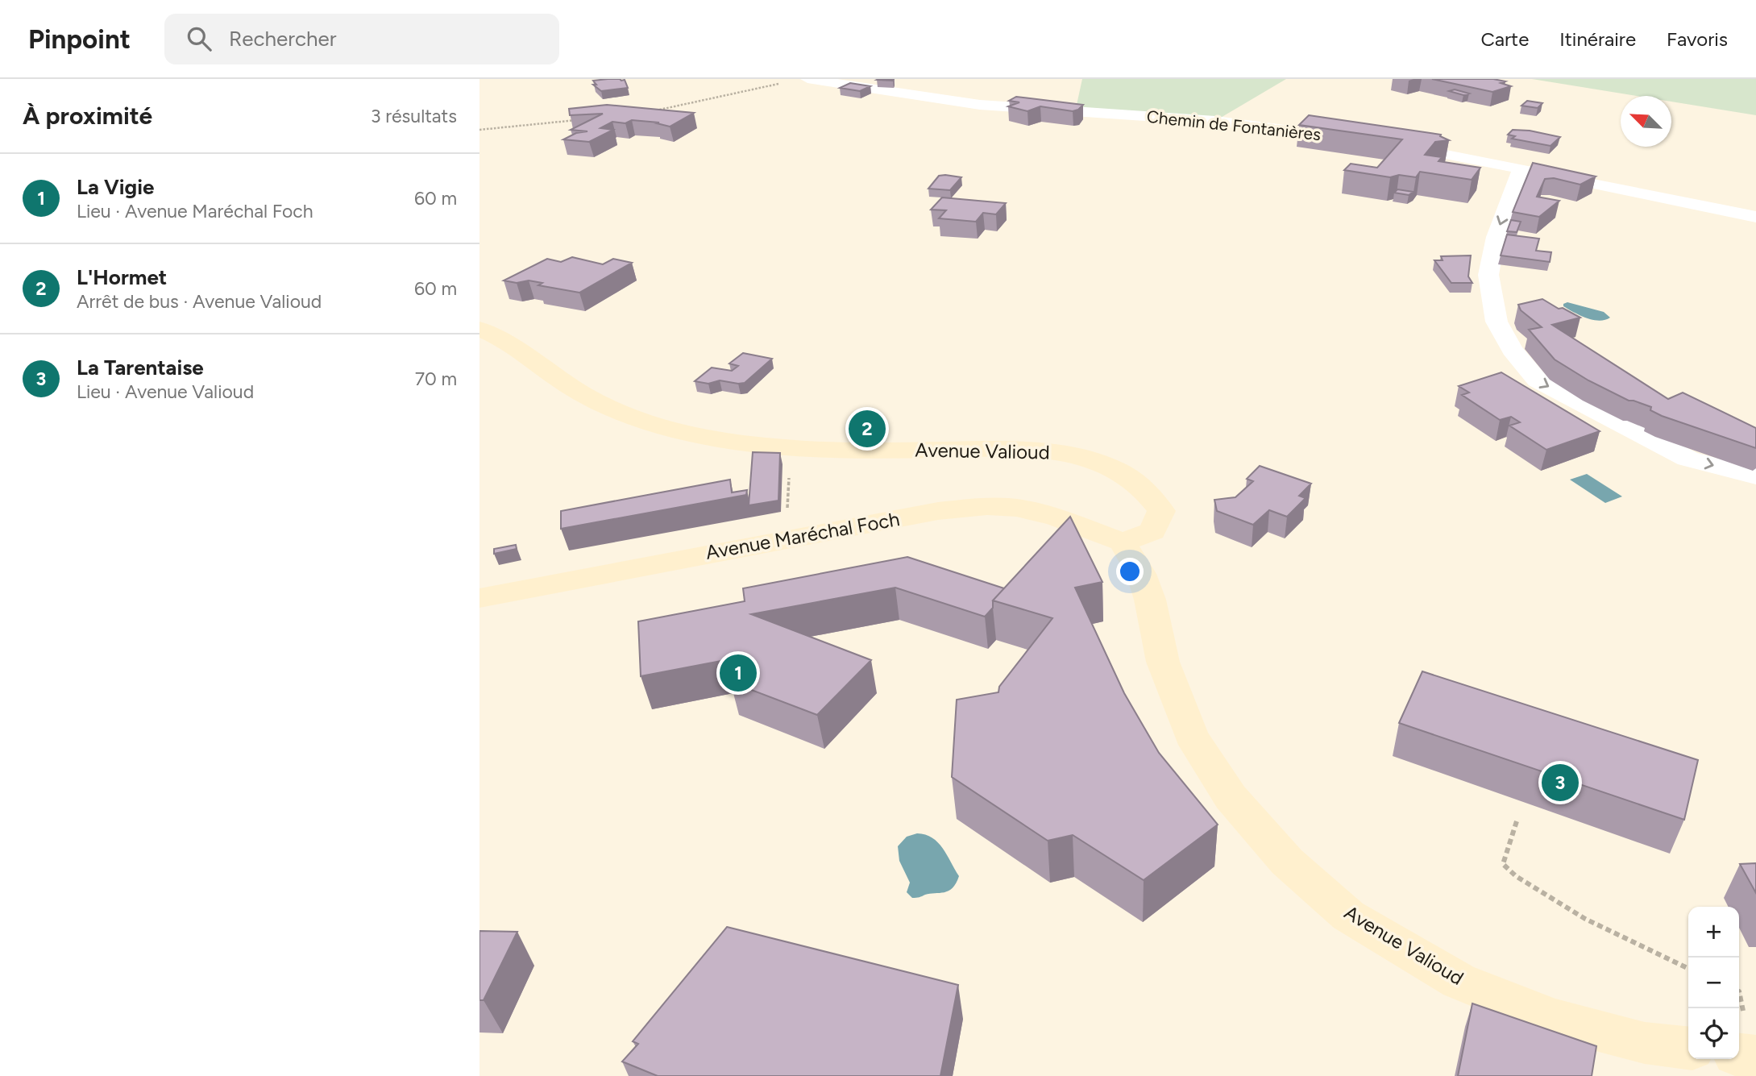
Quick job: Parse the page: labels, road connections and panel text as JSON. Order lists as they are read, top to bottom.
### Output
{
  "streets": {
    "main road": ["Avenue Valioud", "Avenue Maréchal Foch"],
    "street": ["Chemin de Fontanières"]
  },
  "crossings": [
    ["Avenue Valioud", "Avenue Maréchal Foch"]
  ],
  "north": "top left",
  "page": {
    "header": "Pinpoint",
    "search": "Rechercher",
    "nav": ["Carte", "Itinéraire", "Favoris"],
    "heading": ["À proximité", "3 résultats"],
    "list": [
      {
        "mark": "1",
        "name": "La Vigie",
        "note": "Lieu · Avenue Maréchal Foch",
        "value": "60 m"
      },
      {
        "mark": "2",
        "name": "L'Hormet",
        "note": "Arrêt de bus · Avenue Valioud",
        "value": "60 m"
      },
      {
        "mark": "3",
        "name": "La Tarentaise",
        "note": "Lieu · Avenue Valioud",
        "value": "70 m"
      }
    ],
    "pins": ["2", "1", "3"],
    "map_buttons": ["+", "−"]
  }
}
